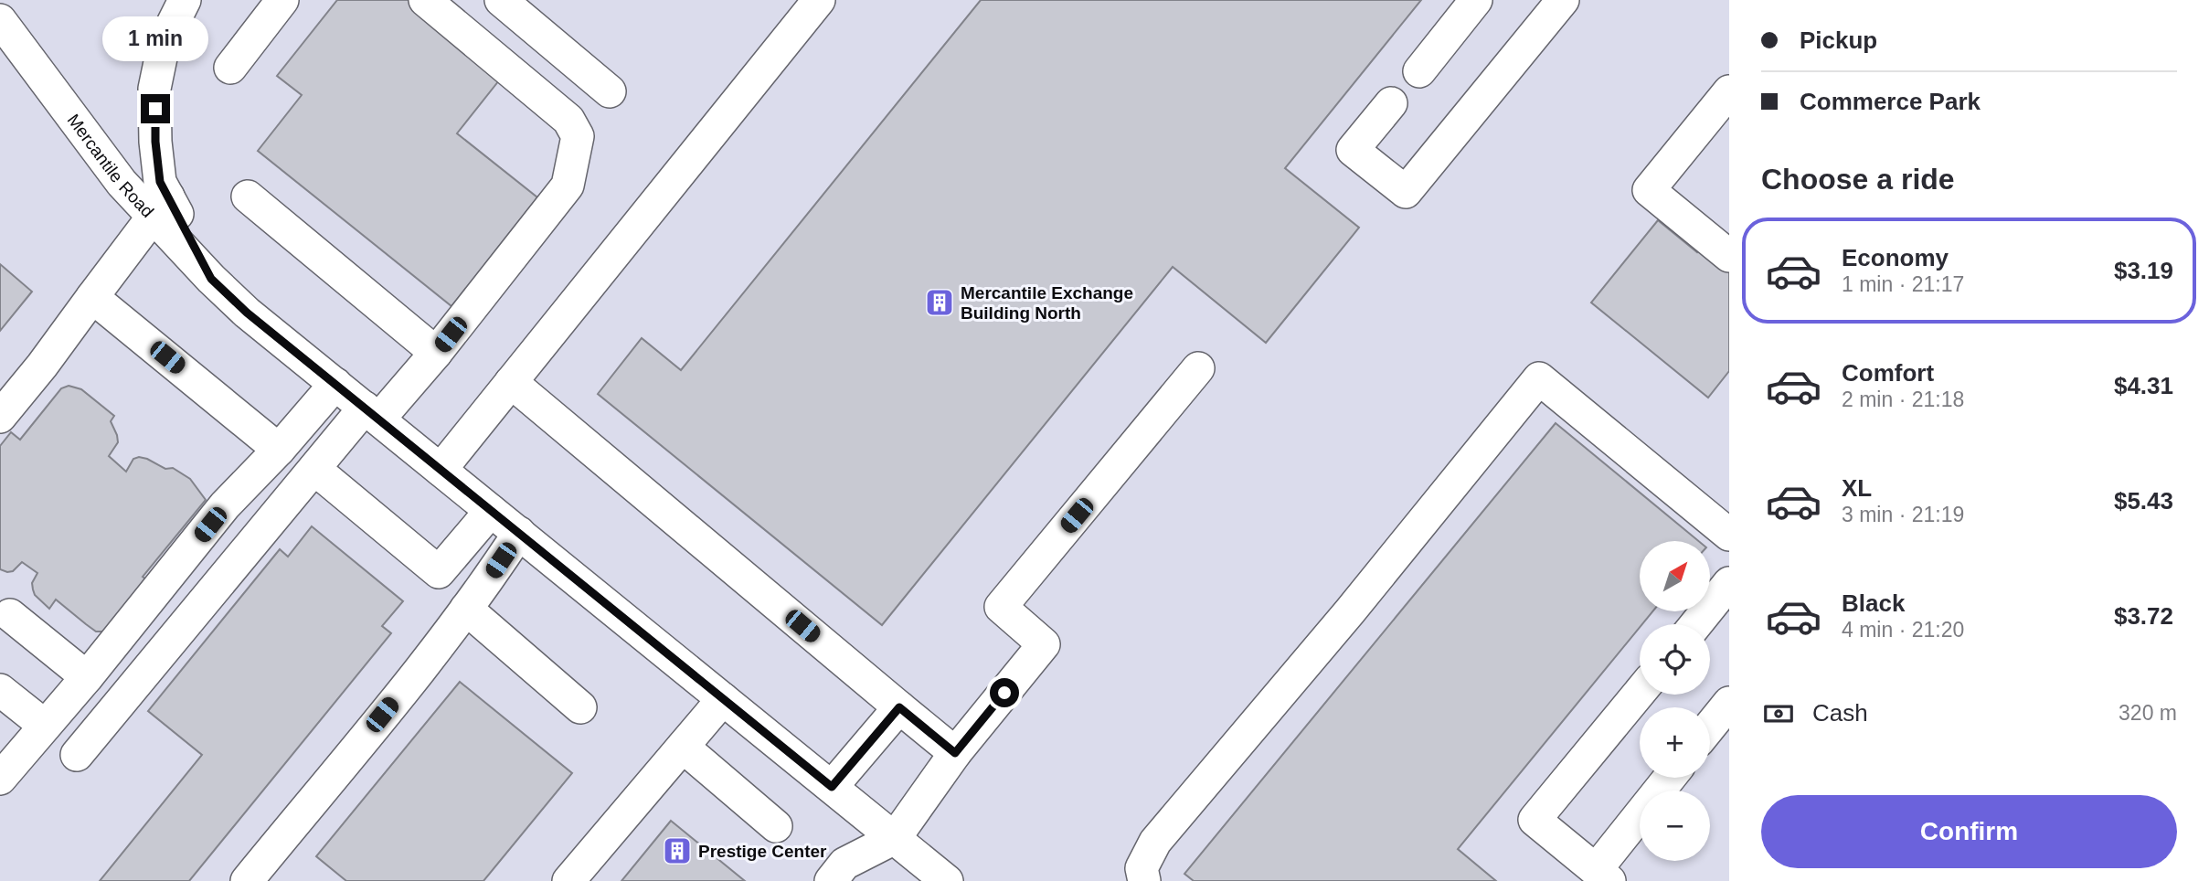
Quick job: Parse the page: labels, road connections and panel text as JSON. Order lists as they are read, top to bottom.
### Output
{
  "streets": {
    "street": ["Mercantile Road"]
  },
  "places": {
    "building": ["Mercantile Exchange Building North", "Prestige Center"]
  },
  "north": "top right",
  "page": {
    "banner": ["Pickup", "Commerce Park"],
    "bubble": "1 min",
    "heading": "Choose a ride",
    "list": [
      {
        "name": "Economy",
        "note": "1 min · 21:17",
        "value": "$3.19"
      },
      {
        "name": "Comfort",
        "note": "2 min · 21:18",
        "value": "$4.31"
      },
      {
        "name": "XL",
        "note": "3 min · 21:19",
        "value": "$5.43"
      },
      {
        "name": "Black",
        "note": "4 min · 21:20",
        "value": "$3.72"
      }
    ],
    "map_buttons": ["+", "−"],
    "pay": ["Cash", "320 m"],
    "buttons": "Confirm"
  }
}
